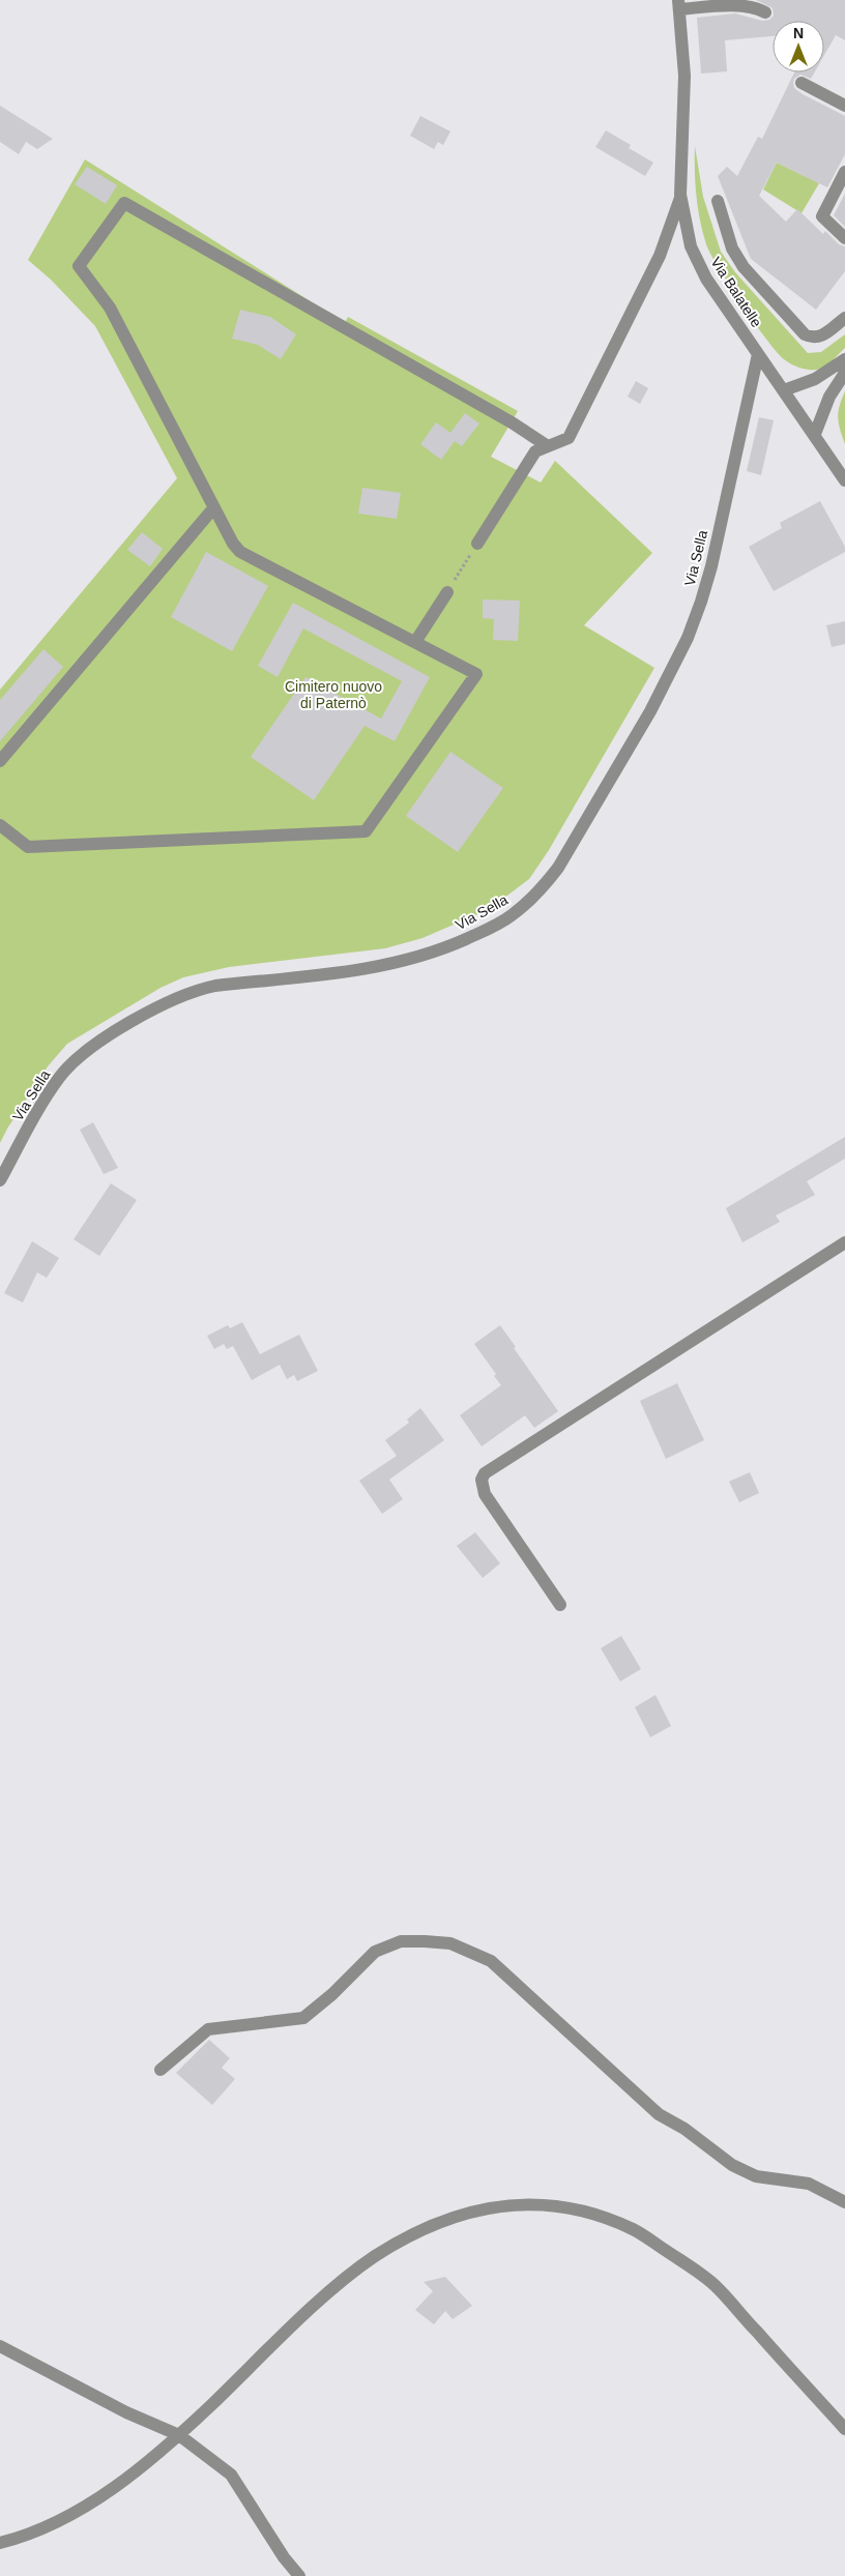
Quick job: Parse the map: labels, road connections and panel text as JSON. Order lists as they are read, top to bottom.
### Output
{
  "streets": {
    "street": ["Via Balatelle", "Via Sella"]
  },
  "crossings": [
    ["Via Balatelle", "Via Sella"]
  ],
  "parks": ["Cimitero nuovo di Paternò"],
  "north": "top"
}
